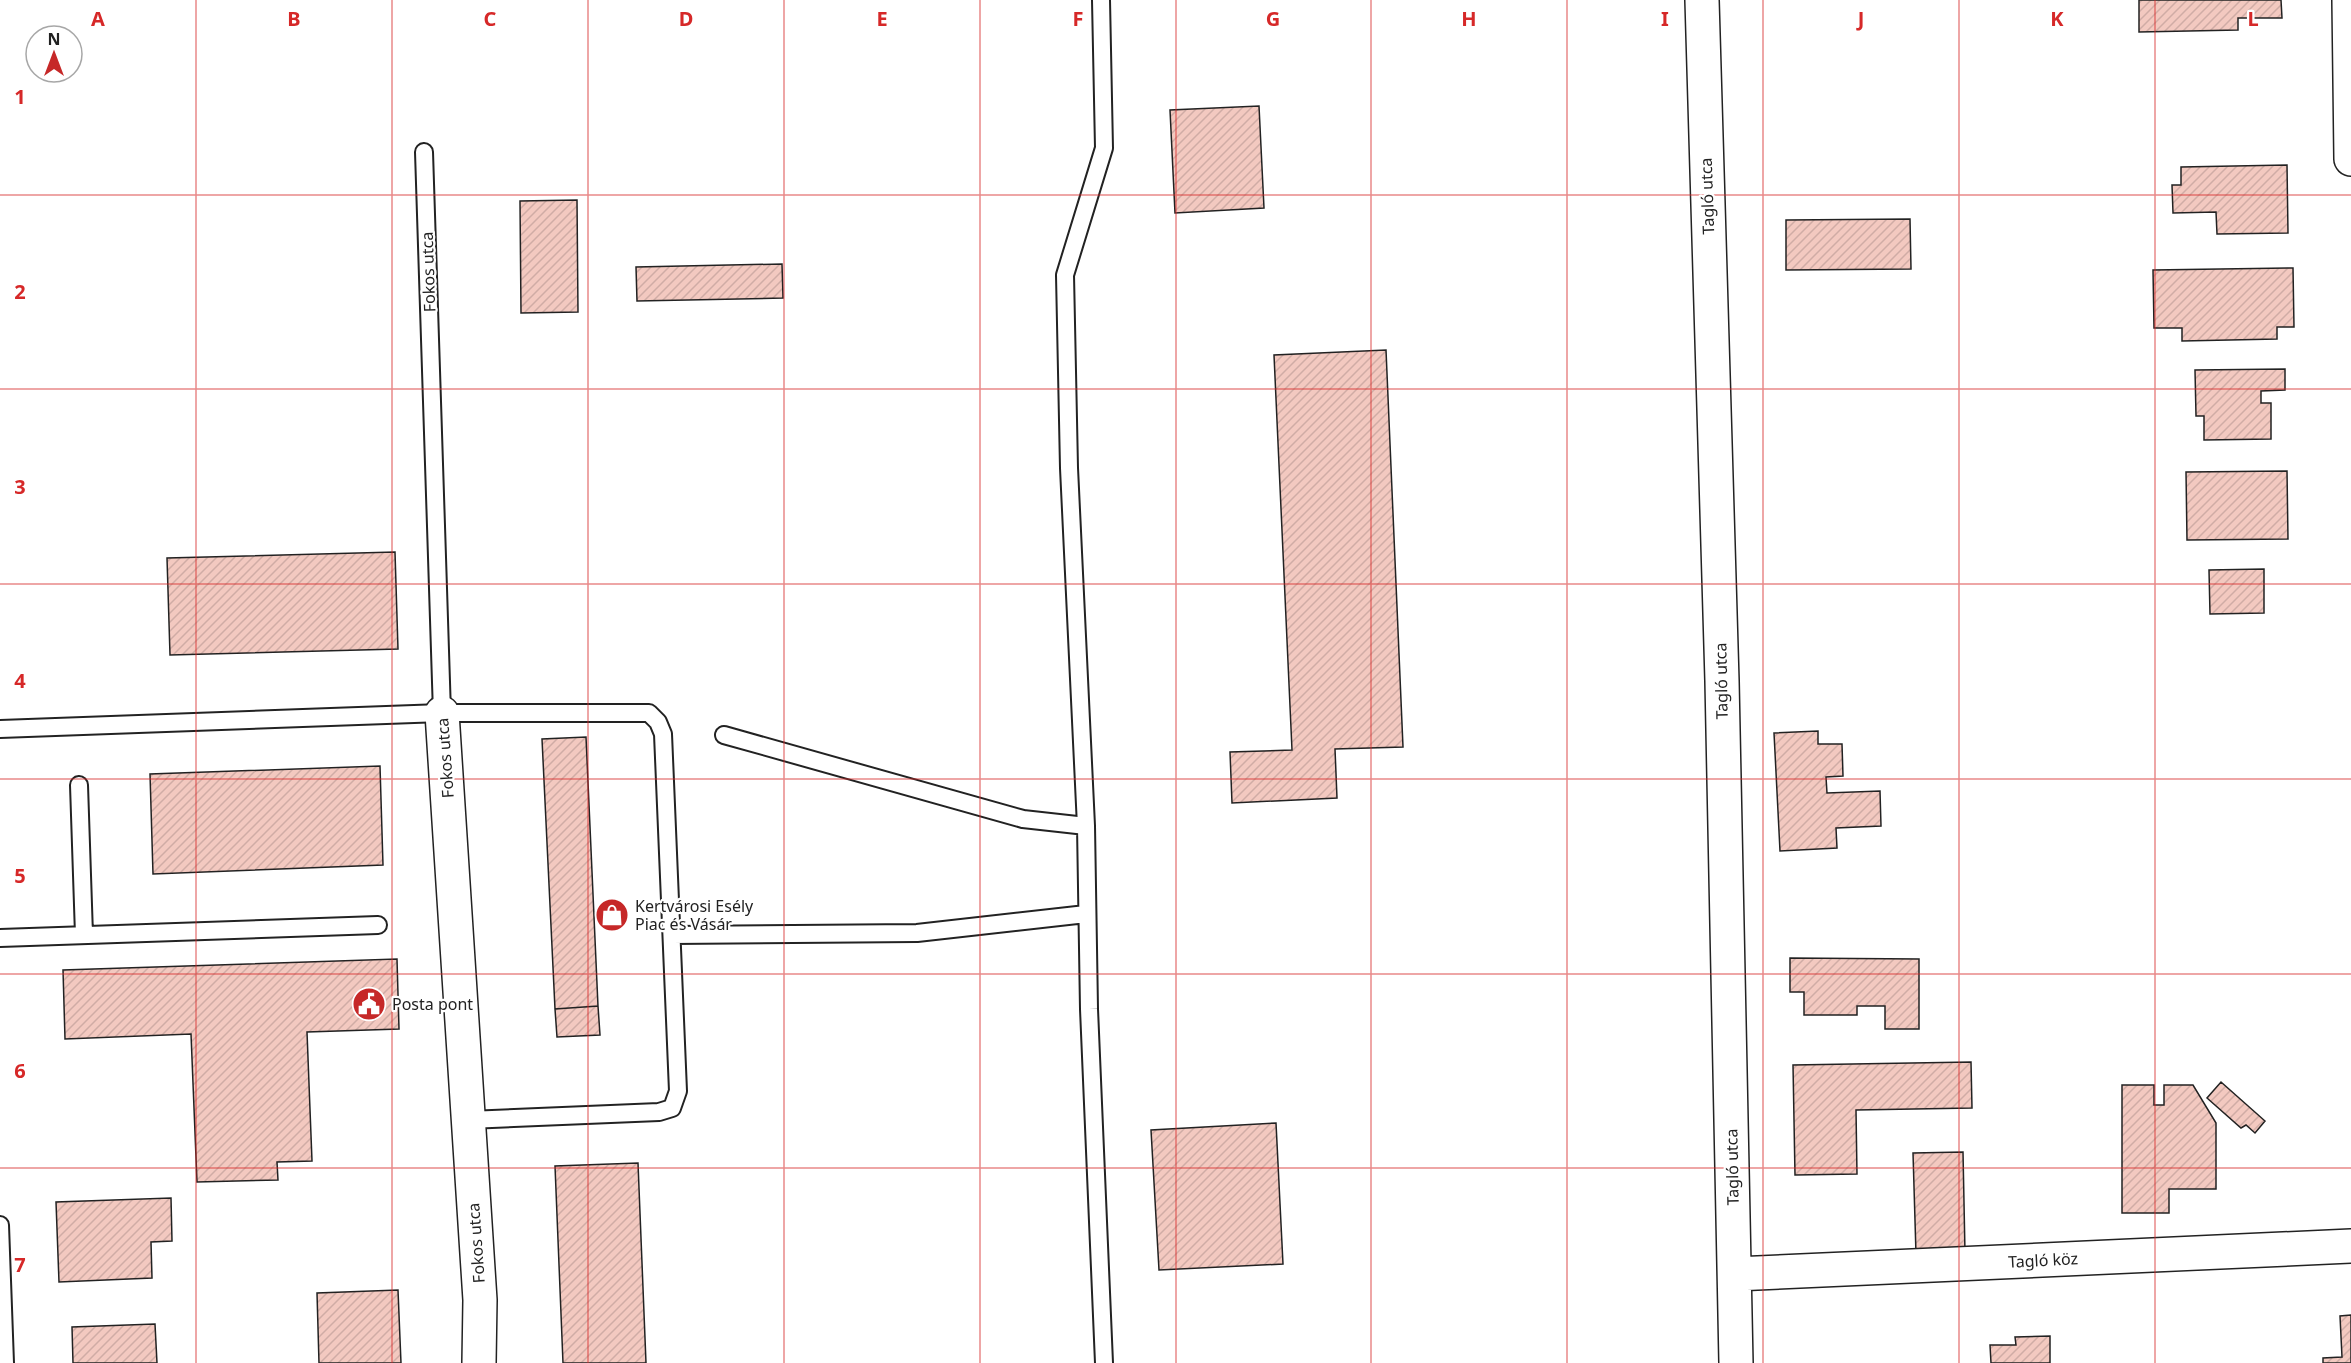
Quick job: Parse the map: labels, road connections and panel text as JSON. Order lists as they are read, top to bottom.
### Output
{
  "streets": {
    "street": ["Tagló utca", "Fokos utca", "Tagló köz"]
  },
  "crossings": [
    ["Tagló utca", "Tagló köz"]
  ],
  "places": {
    "shop": ["Kertvárosi Esély Piac és Vásár"],
    "public building": ["Posta pont"]
  },
  "north": "top",
  "grid": {
    "columns": [
      "A",
      "B",
      "C",
      "D",
      "E",
      "F",
      "G",
      "H",
      "I",
      "J",
      "K",
      "L"
    ],
    "rows": [
      "1",
      "2",
      "3",
      "4",
      "5",
      "6",
      "7"
    ]
  }
}
